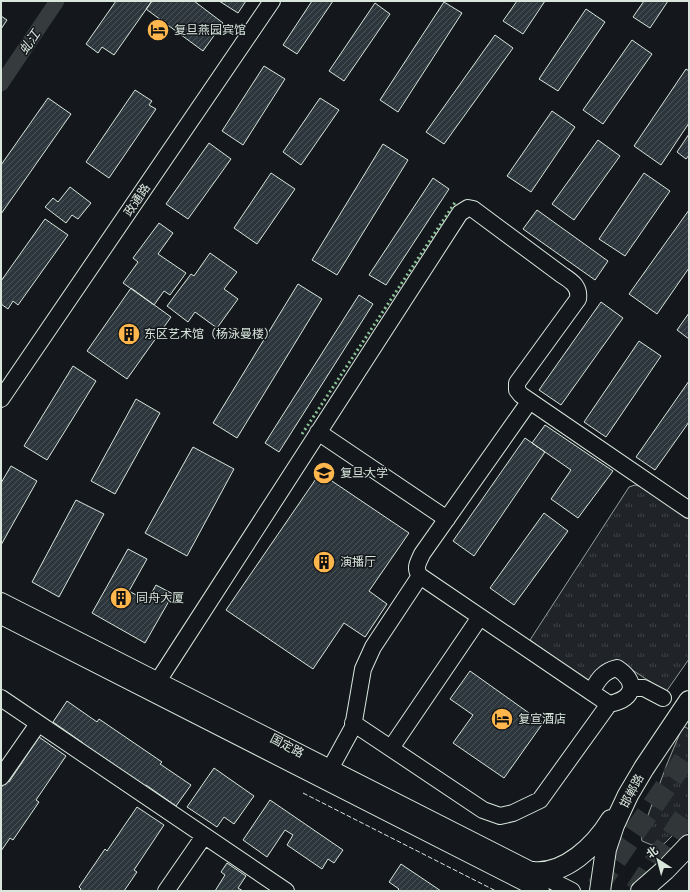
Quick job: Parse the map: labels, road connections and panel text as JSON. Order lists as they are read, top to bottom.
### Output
{
  "streets": {
    "main road": ["邯郸路"],
    "street": ["政通路", "国定路"]
  },
  "water": ["虬江"],
  "places": {
    "hotel": ["复旦燕园宾馆", "复宣酒店"],
    "building": ["东区艺术馆（杨泳曼楼）", "演播厅", "同舟大厦"],
    "school or university": ["复旦大学"]
  },
  "north": "top left"
}
